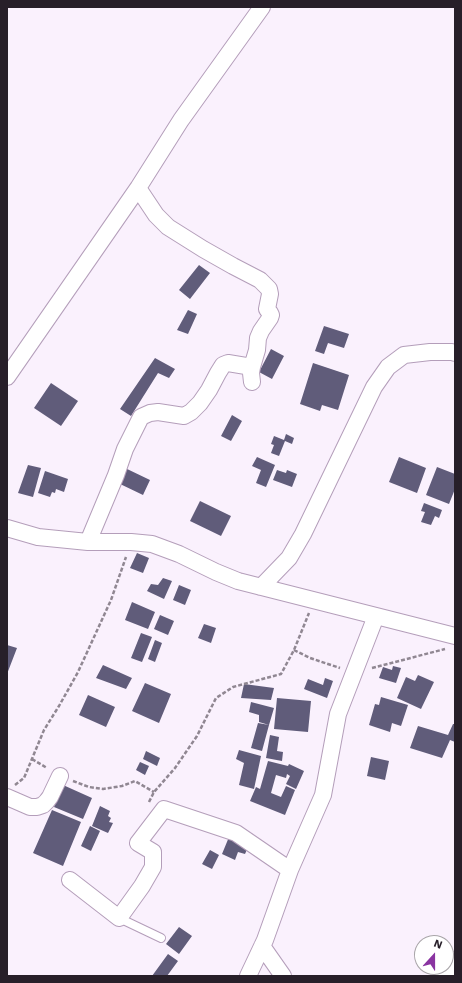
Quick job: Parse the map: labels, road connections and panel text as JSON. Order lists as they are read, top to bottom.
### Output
{
  "north": "top"
}
